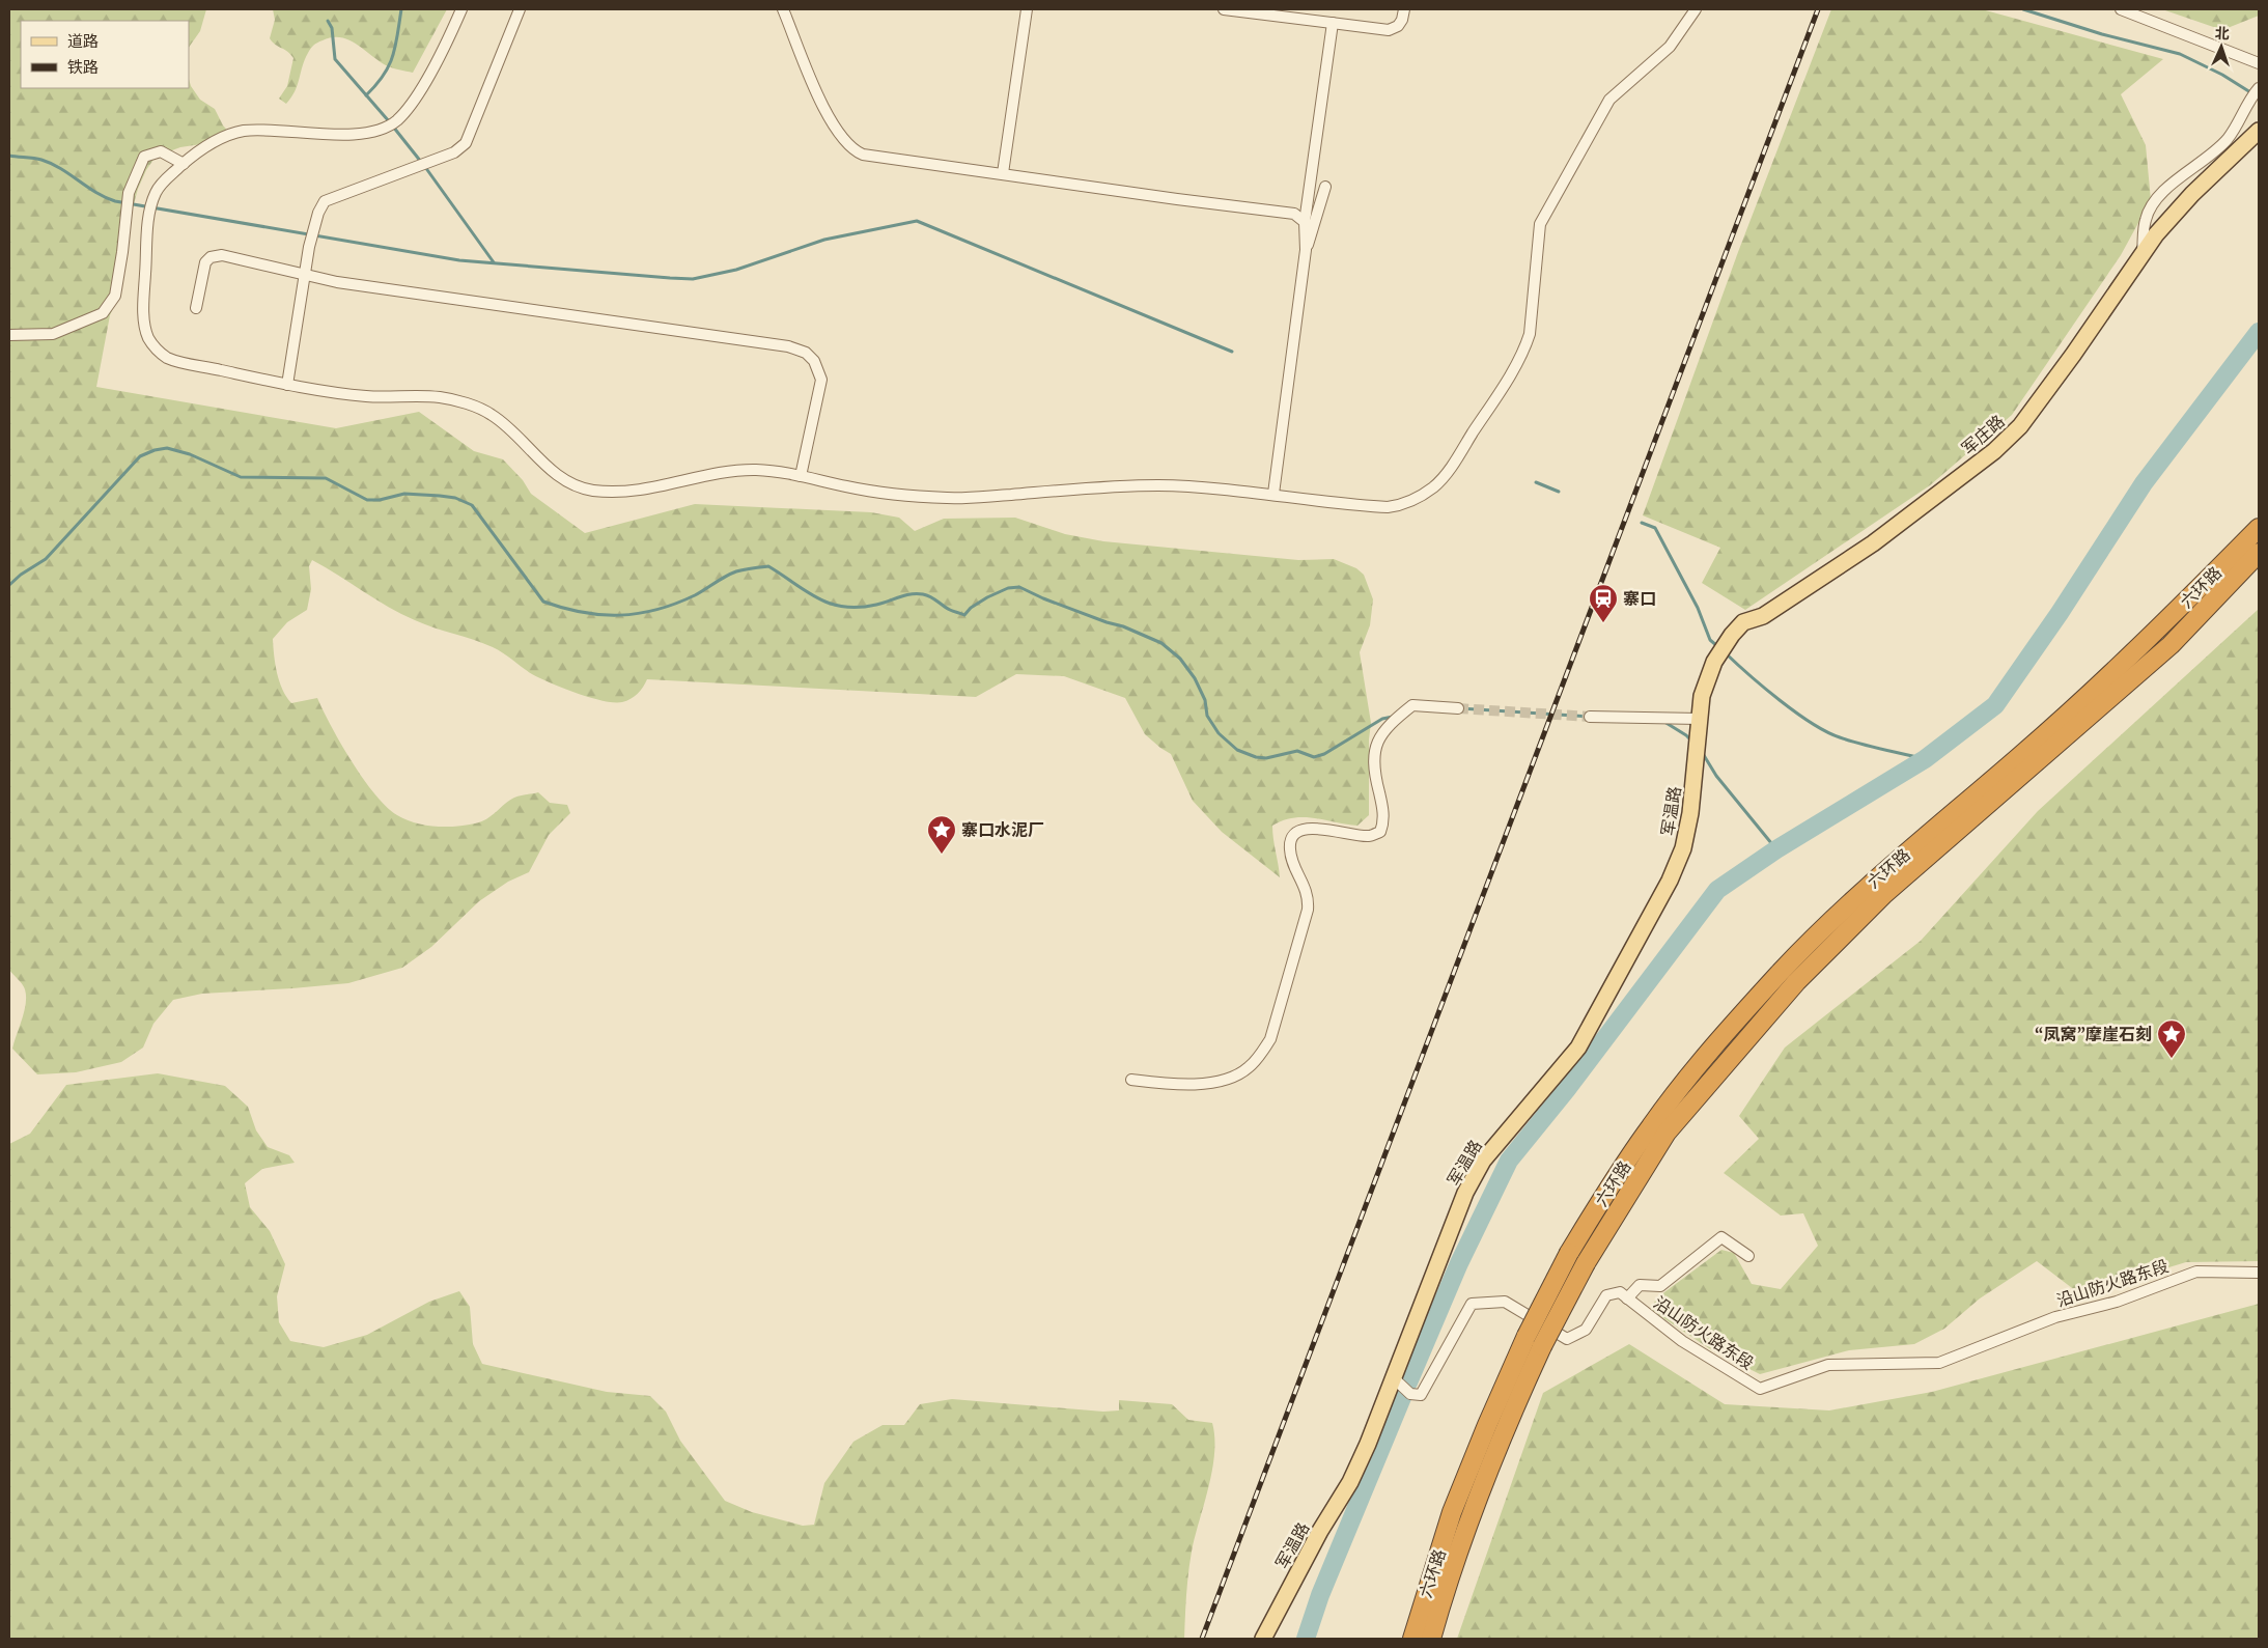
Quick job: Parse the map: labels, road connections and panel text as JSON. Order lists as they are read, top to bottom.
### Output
{
  "streets": {
    "highway": ["六环路"],
    "main road": ["军庄路", "军温路"],
    "street": ["沿山防火路东段"]
  },
  "crossings": [
    ["军庄路", "军温路"]
  ],
  "places": {
    "station": ["寨口"],
    "place": ["寨口水泥厂", "“凤窝”摩崖石刻"]
  },
  "legend": ["道路", "铁路"],
  "north": "top"
}
